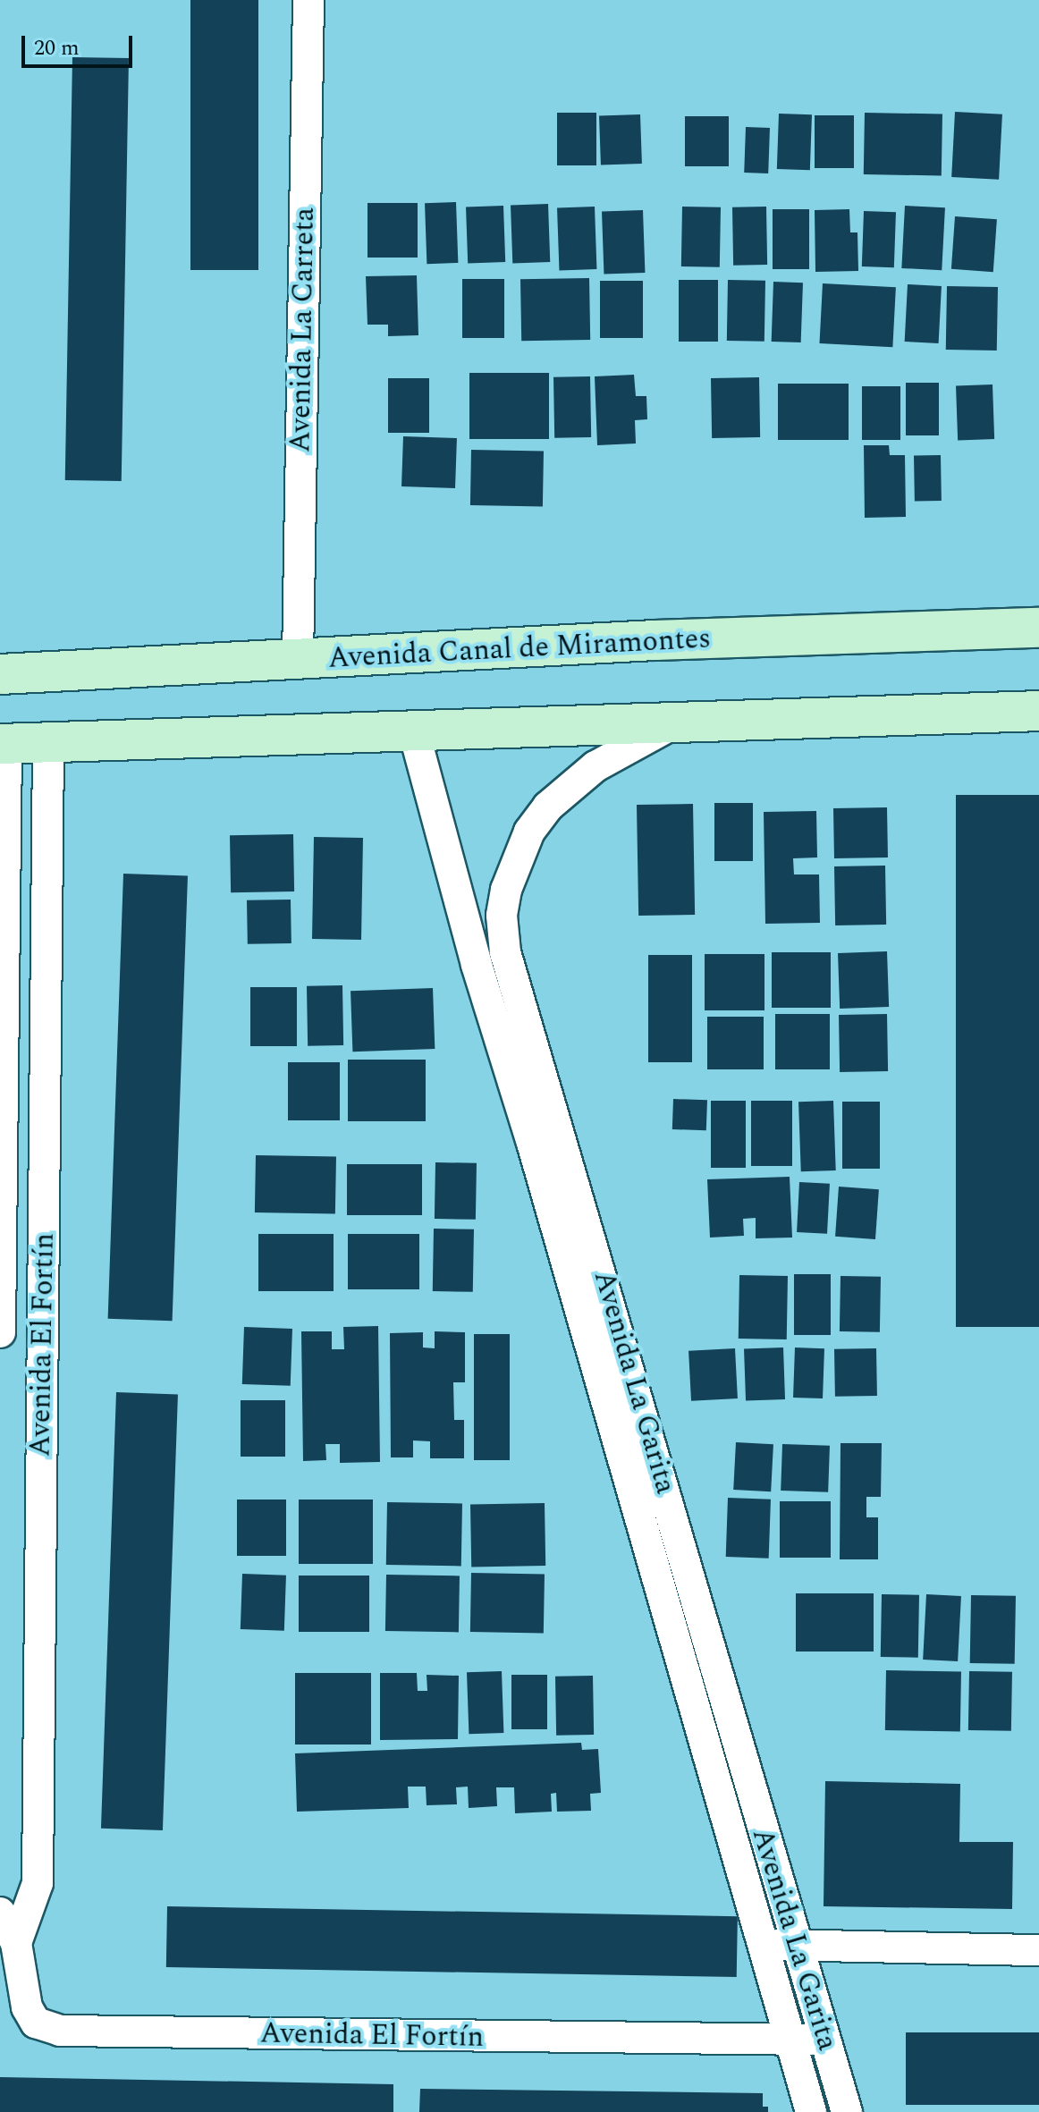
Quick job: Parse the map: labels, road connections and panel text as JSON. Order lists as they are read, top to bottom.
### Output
{
  "streets": {
    "main road": ["Avenida Canal de Miramontes"],
    "street": ["Avenida La Carreta", "Avenida El Fortín", "Avenida La Garita"]
  },
  "crossings": [
    ["Avenida La Carreta", "Avenida Canal de Miramontes"],
    ["Avenida El Fortín", "Avenida La Garita"]
  ],
  "scale_bar": "20 m"
}
